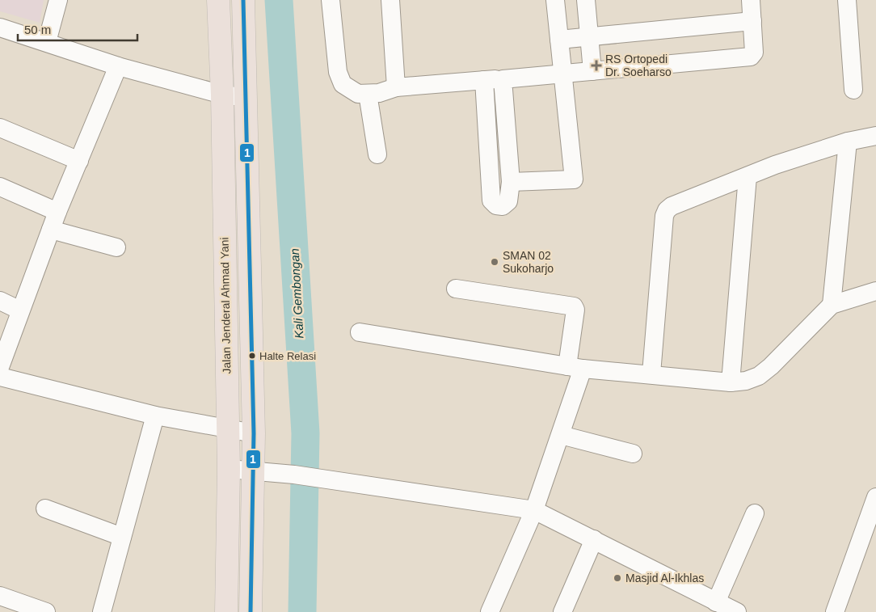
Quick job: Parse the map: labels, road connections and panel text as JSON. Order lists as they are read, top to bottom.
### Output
{
  "streets": {
    "highway": ["Jalan Jenderal Ahmad Yani"]
  },
  "water": ["Kali Gembongan"],
  "places": {
    "health": ["RS Ortopedi Dr. Soeharso"],
    "other": ["SMAN 02 Sukoharjo", "Halte Relasi", "Masjid Al-Ikhlas"]
  },
  "lines": ["transit line 1"],
  "scale_bar": "50 m"
}
